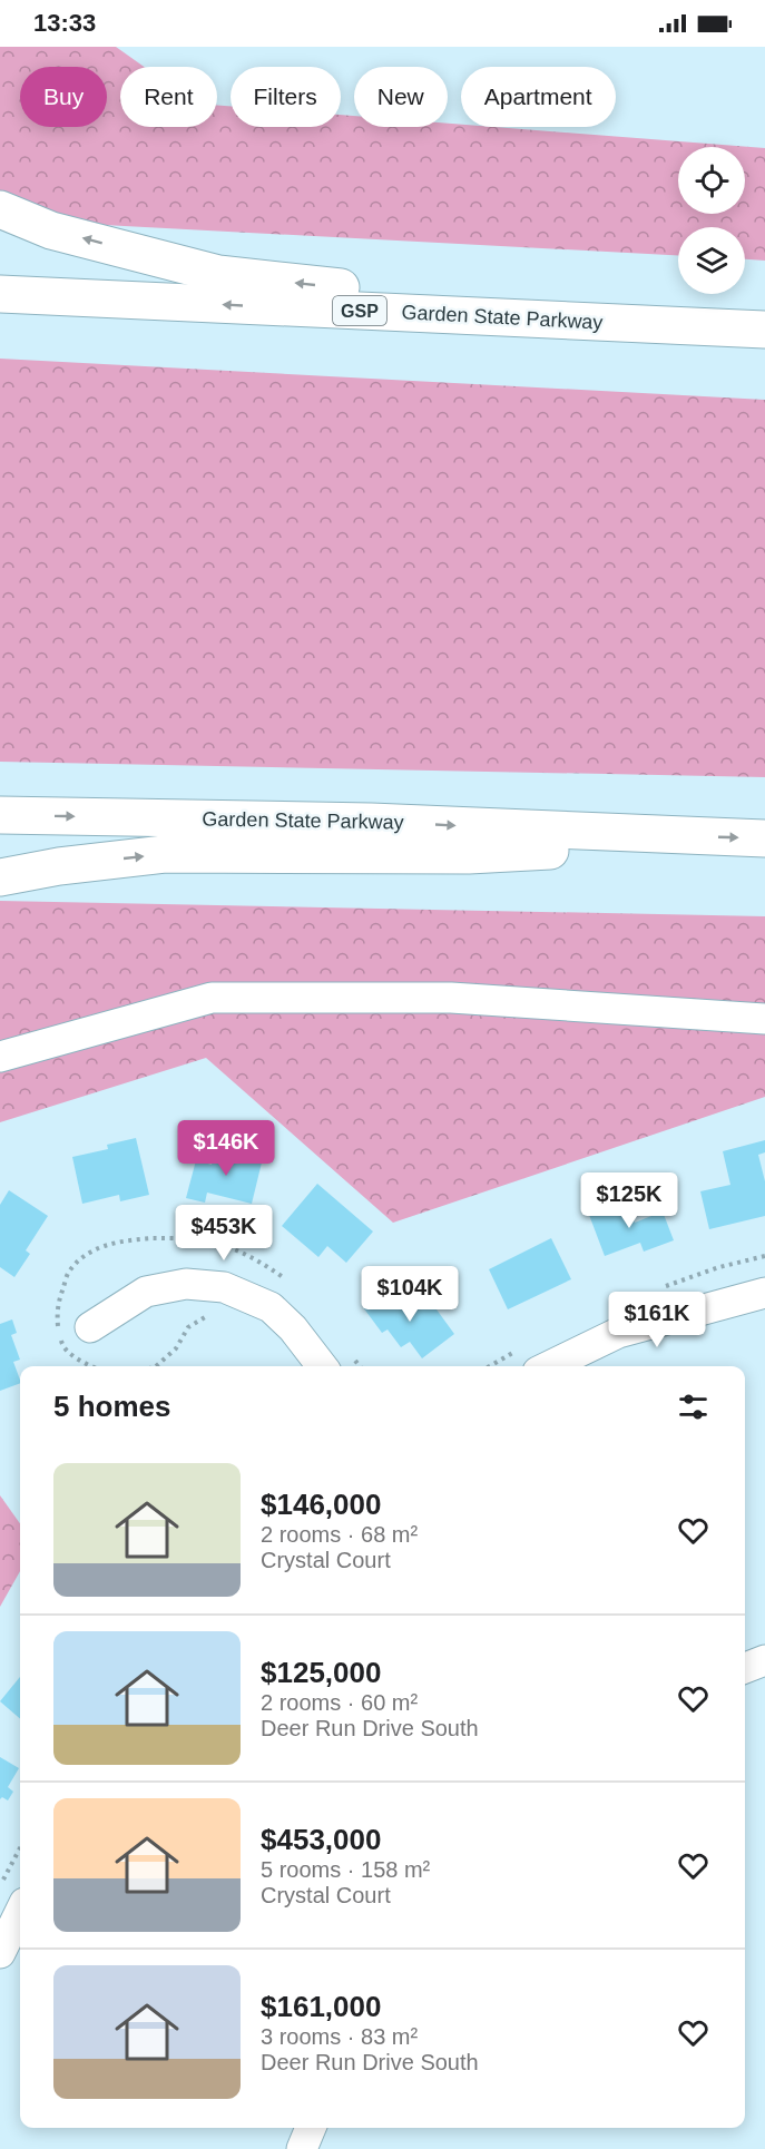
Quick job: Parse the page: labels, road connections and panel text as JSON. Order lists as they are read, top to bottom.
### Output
{
  "streets": {
    "highway": ["GSP", "Garden State Parkway"]
  },
  "page": {
    "status": "13:33",
    "chip": [
      "Buy",
      "Rent",
      "Filters",
      "New",
      "Apartment"
    ],
    "price": [
      "$146K",
      "$125K",
      "$453K",
      "$104K",
      "$161K"
    ],
    "heading": "5 homes",
    "list": [
      {
        "name": "$146,000",
        "note": "2 rooms · 68 m² · Crystal Court"
      },
      {
        "name": "$125,000",
        "note": "2 rooms · 60 m² · Deer Run Drive South"
      },
      {
        "name": "$453,000",
        "note": "5 rooms · 158 m² · Crystal Court"
      },
      {
        "name": "$161,000",
        "note": "3 rooms · 83 m² · Deer Run Drive South"
      }
    ]
  }
}
